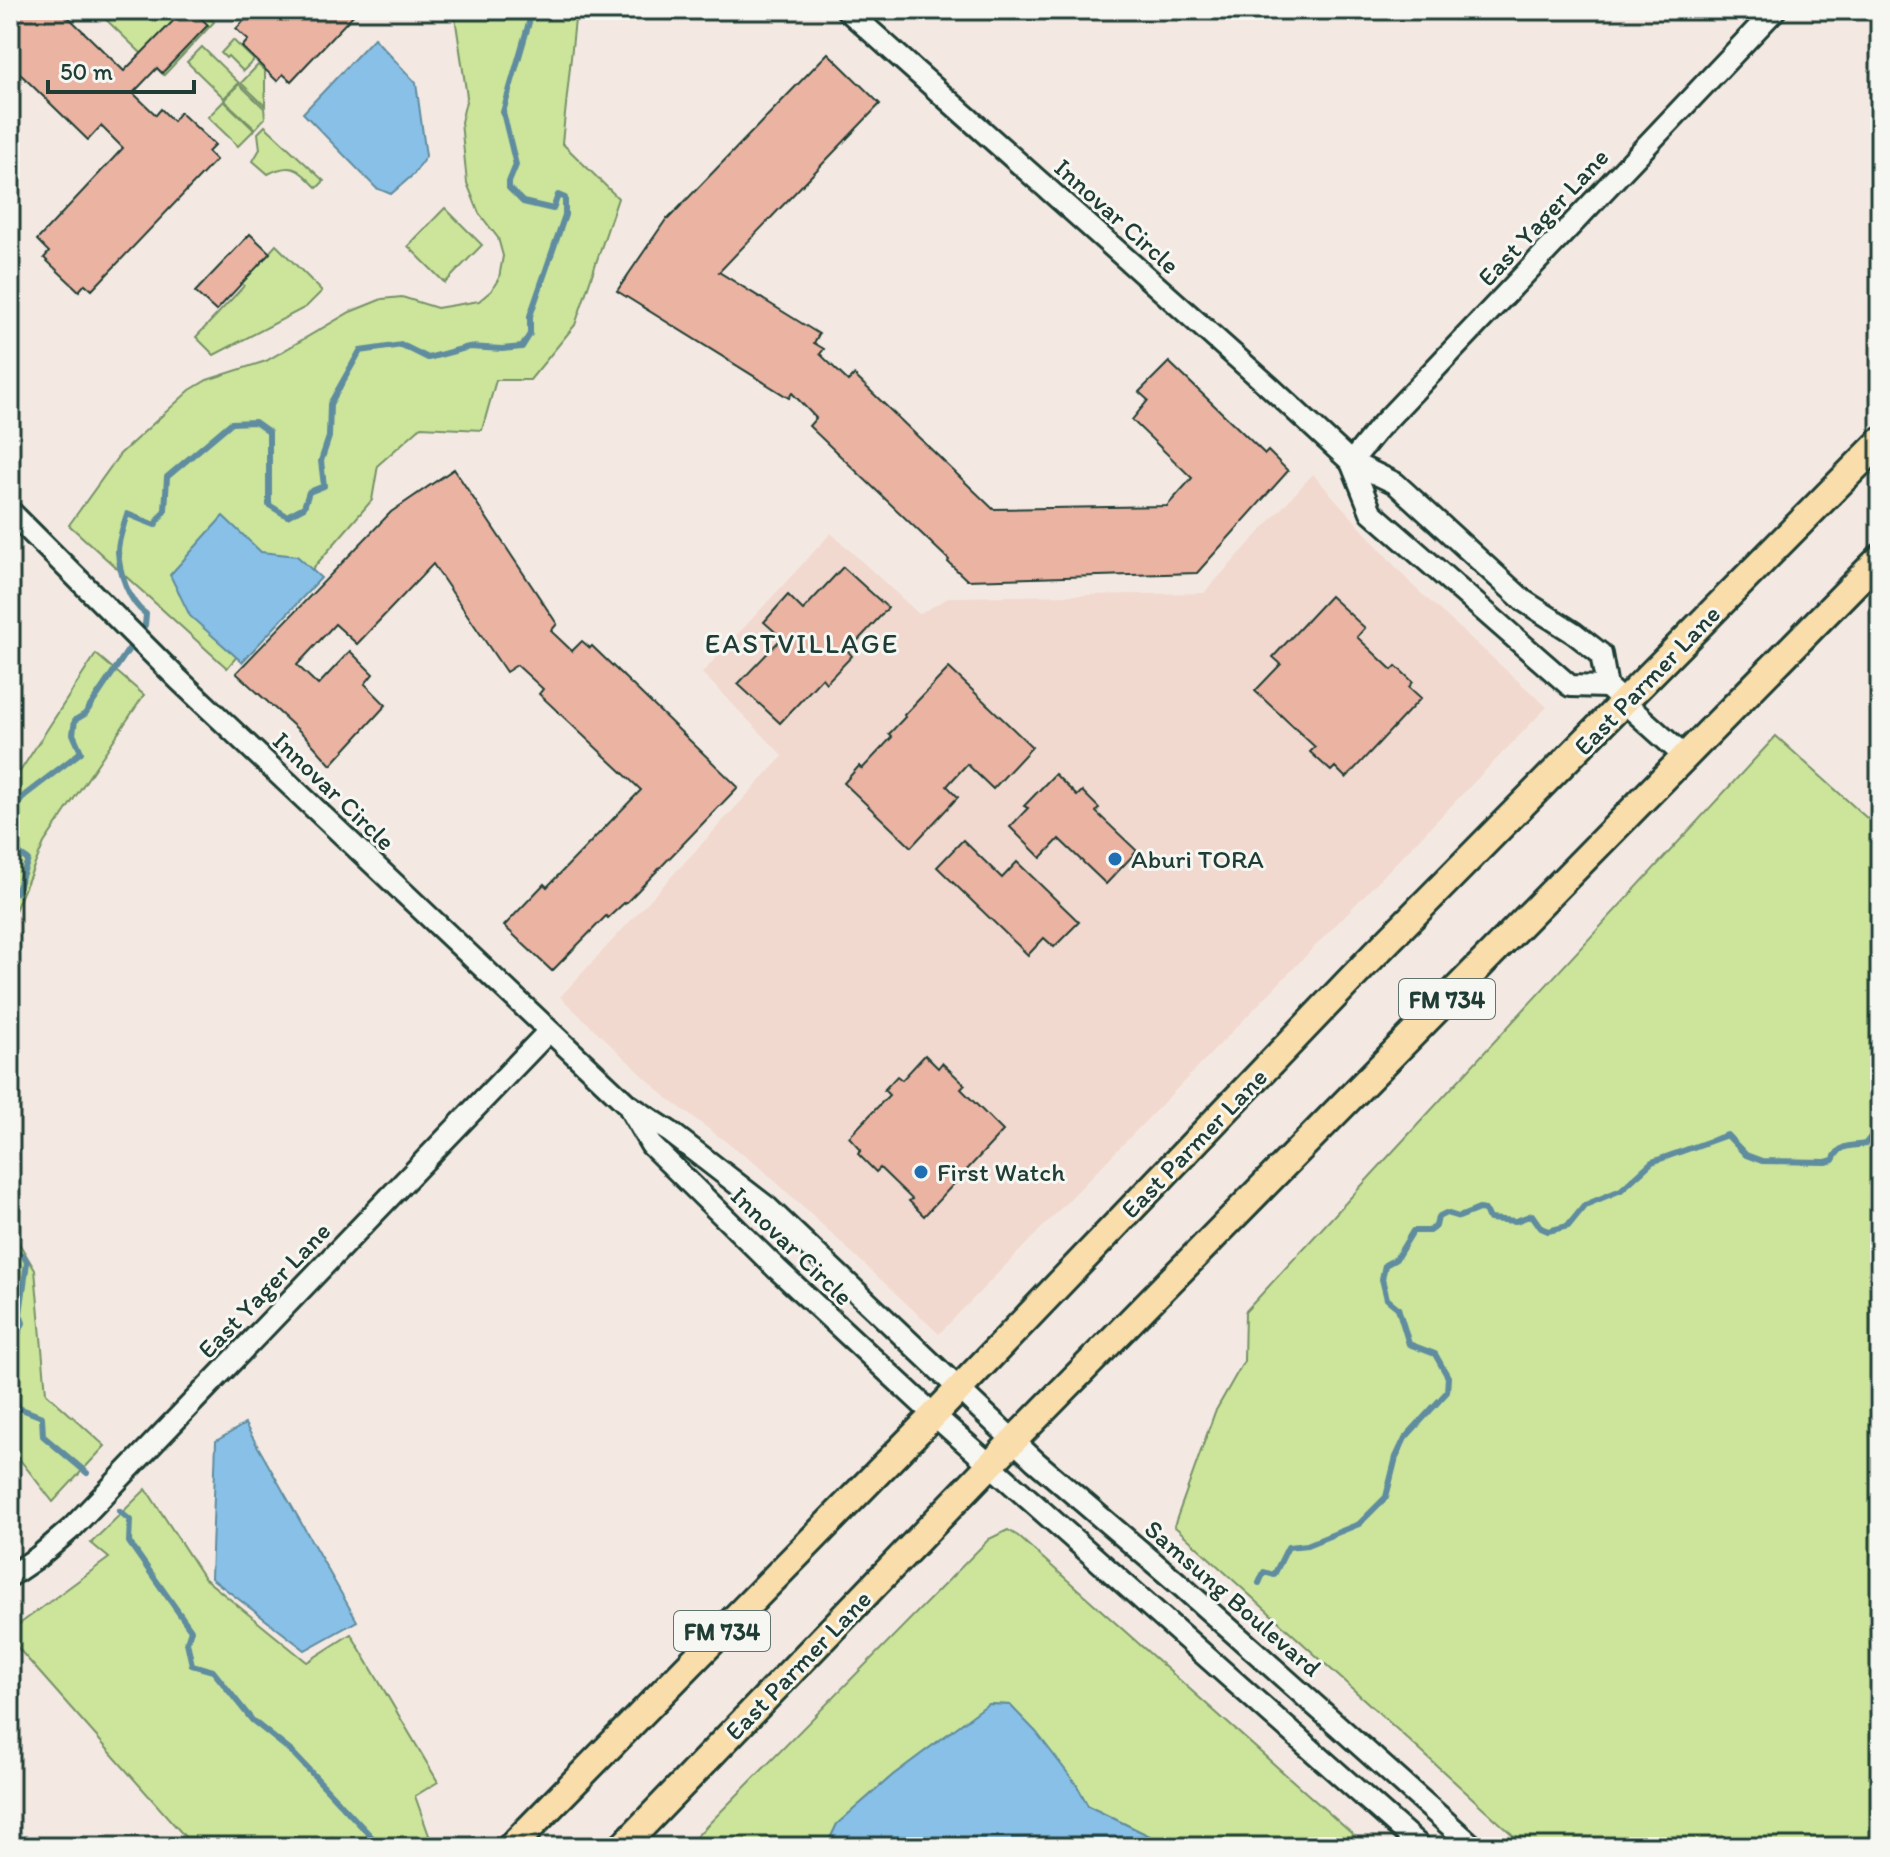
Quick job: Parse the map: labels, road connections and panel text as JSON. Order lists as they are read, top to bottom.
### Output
{
  "streets": {
    "main road": ["East Parmer Lane", "FM 734"],
    "street": ["Innovar Circle", "East Yager Lane", "Samsung Boulevard"]
  },
  "crossings": [
    ["Innovar Circle", "East Yager Lane"],
    ["Innovar Circle", "East Parmer Lane"],
    ["Innovar Circle", "Samsung Boulevard"],
    ["East Parmer Lane", "Samsung Boulevard"]
  ],
  "districts": ["EASTVILLAGE"],
  "places": ["Aburi TORA", "First Watch"],
  "scale_bar": "50 m"
}
